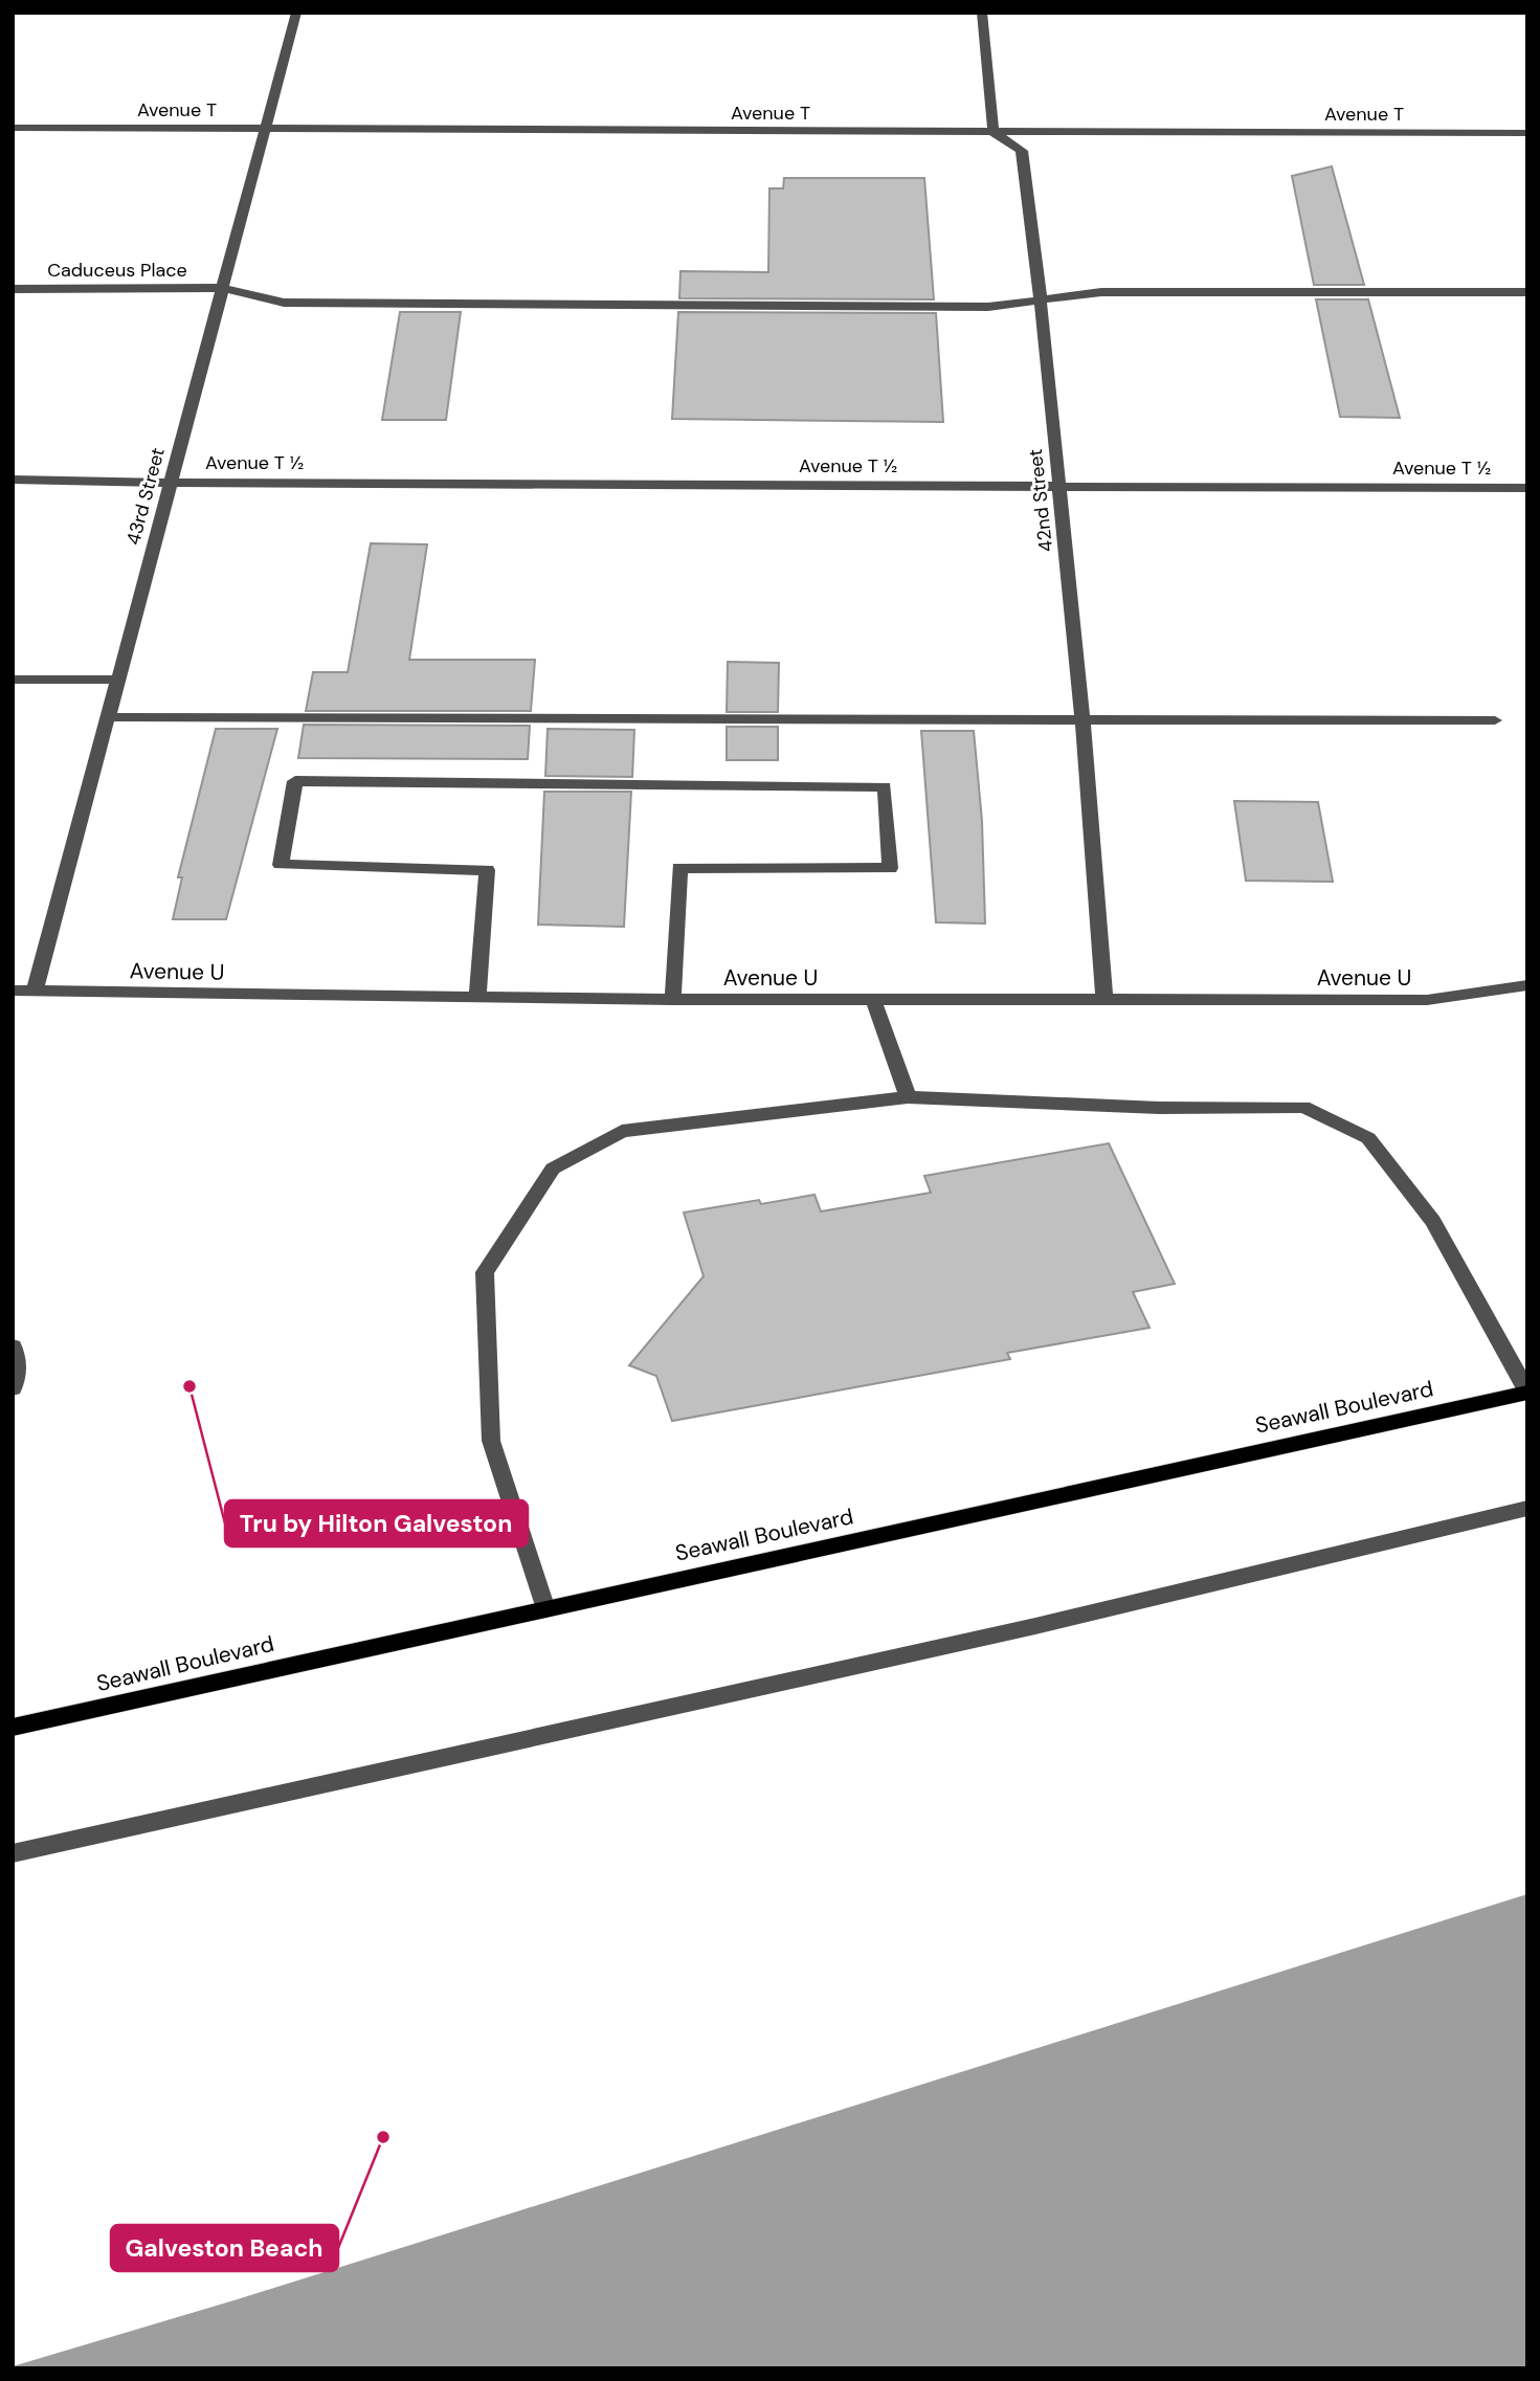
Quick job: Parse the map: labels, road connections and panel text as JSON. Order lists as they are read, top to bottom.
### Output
{
  "streets": {
    "main road": ["Seawall Boulevard"],
    "street": [
      "Avenue T",
      "Caduceus Place",
      "Avenue T ½",
      "43rd Street",
      "42nd Street",
      "Avenue U"
    ]
  },
  "crossings": [
    ["Avenue T", "43rd Street"],
    ["Avenue T", "42nd Street"],
    ["Caduceus Place", "43rd Street"],
    ["Caduceus Place", "42nd Street"],
    ["Avenue T ½", "43rd Street"],
    ["Avenue T ½", "42nd Street"],
    ["43rd Street", "Avenue U"],
    ["42nd Street", "Avenue U"]
  ],
  "places": ["Tru by Hilton Galveston", "Galveston Beach"]
}
